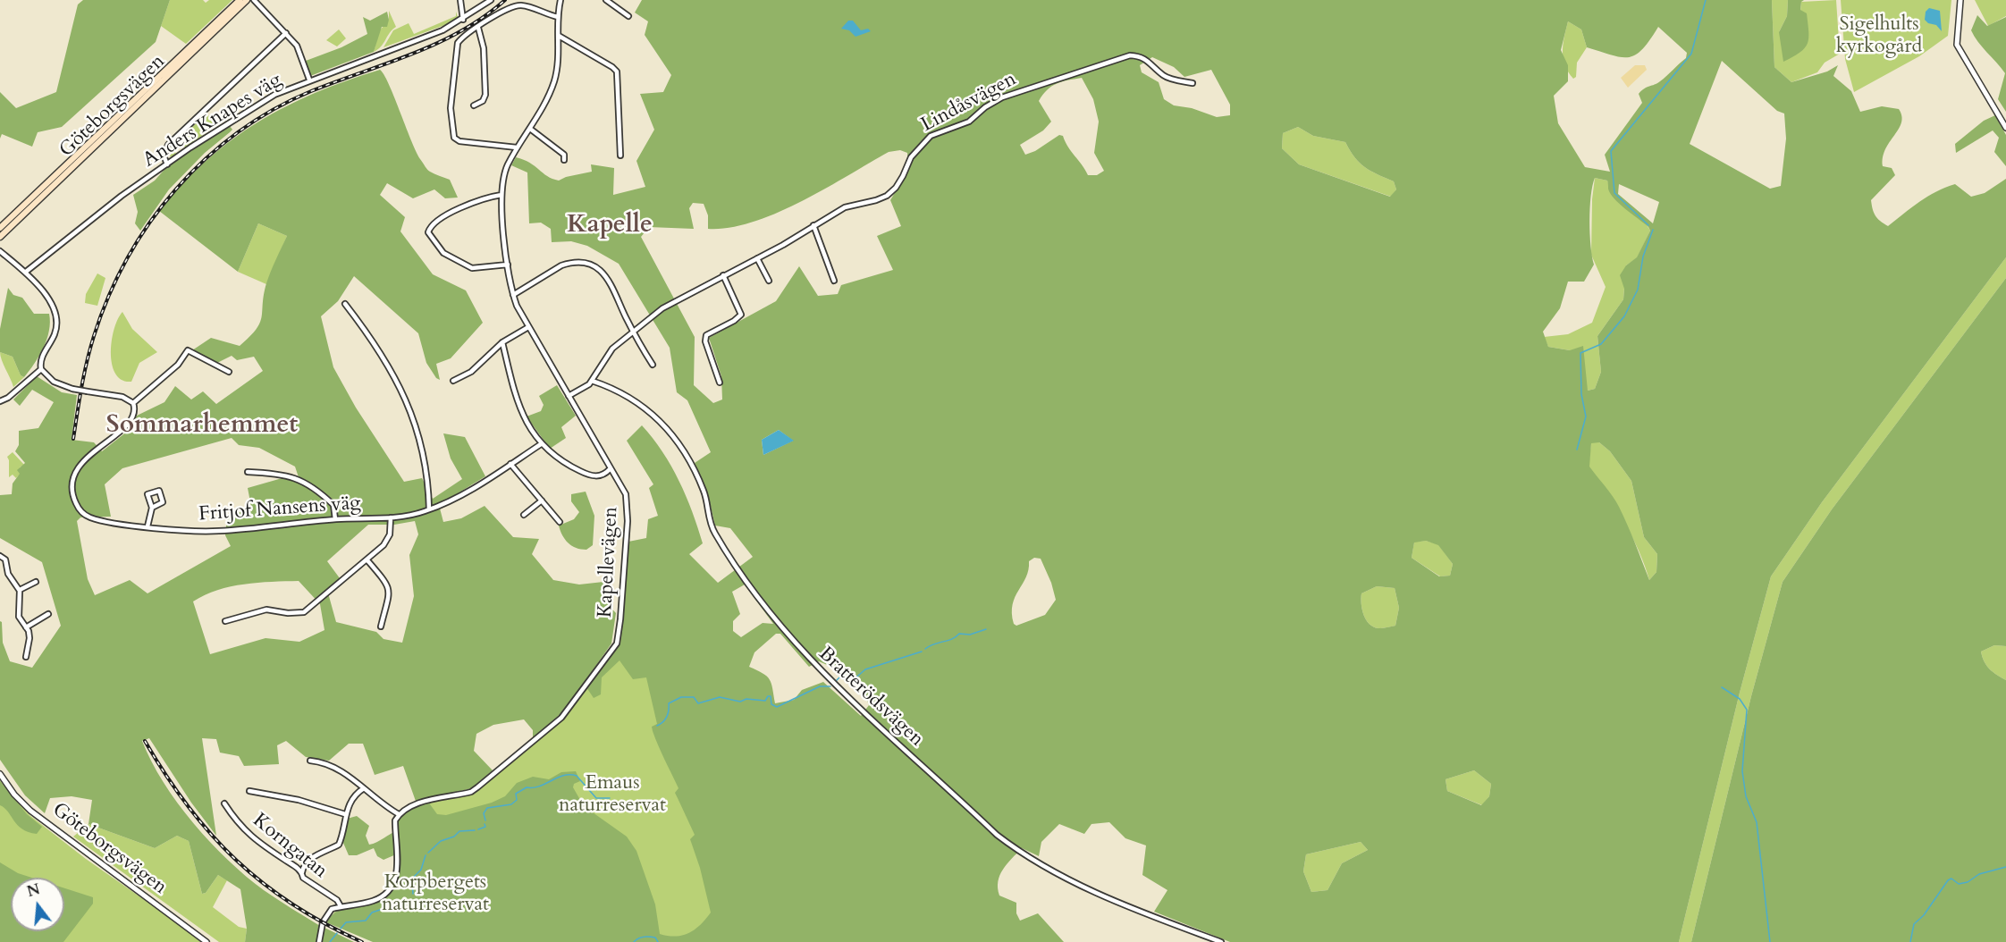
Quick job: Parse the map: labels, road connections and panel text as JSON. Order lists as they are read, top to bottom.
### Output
{
  "streets": {
    "main road": ["Göteborgsvägen"],
    "street": [
      "Lindåsvägen",
      "Anders Knapes väg",
      "Fritjof Nansens väg",
      "Kapellevägen",
      "Bratterödsvägen",
      "Korngatan"
    ]
  },
  "crossings": [
    ["Lindåsvägen", "Kapellevägen"],
    ["Lindåsvägen", "Bratterödsvägen"]
  ],
  "districts": ["Kapelle", "Sommarhemmet"],
  "parks": ["Sigelhults kyrkogård", "Emaus naturreservat", "Korpbergets naturreservat"],
  "north": "top"
}
